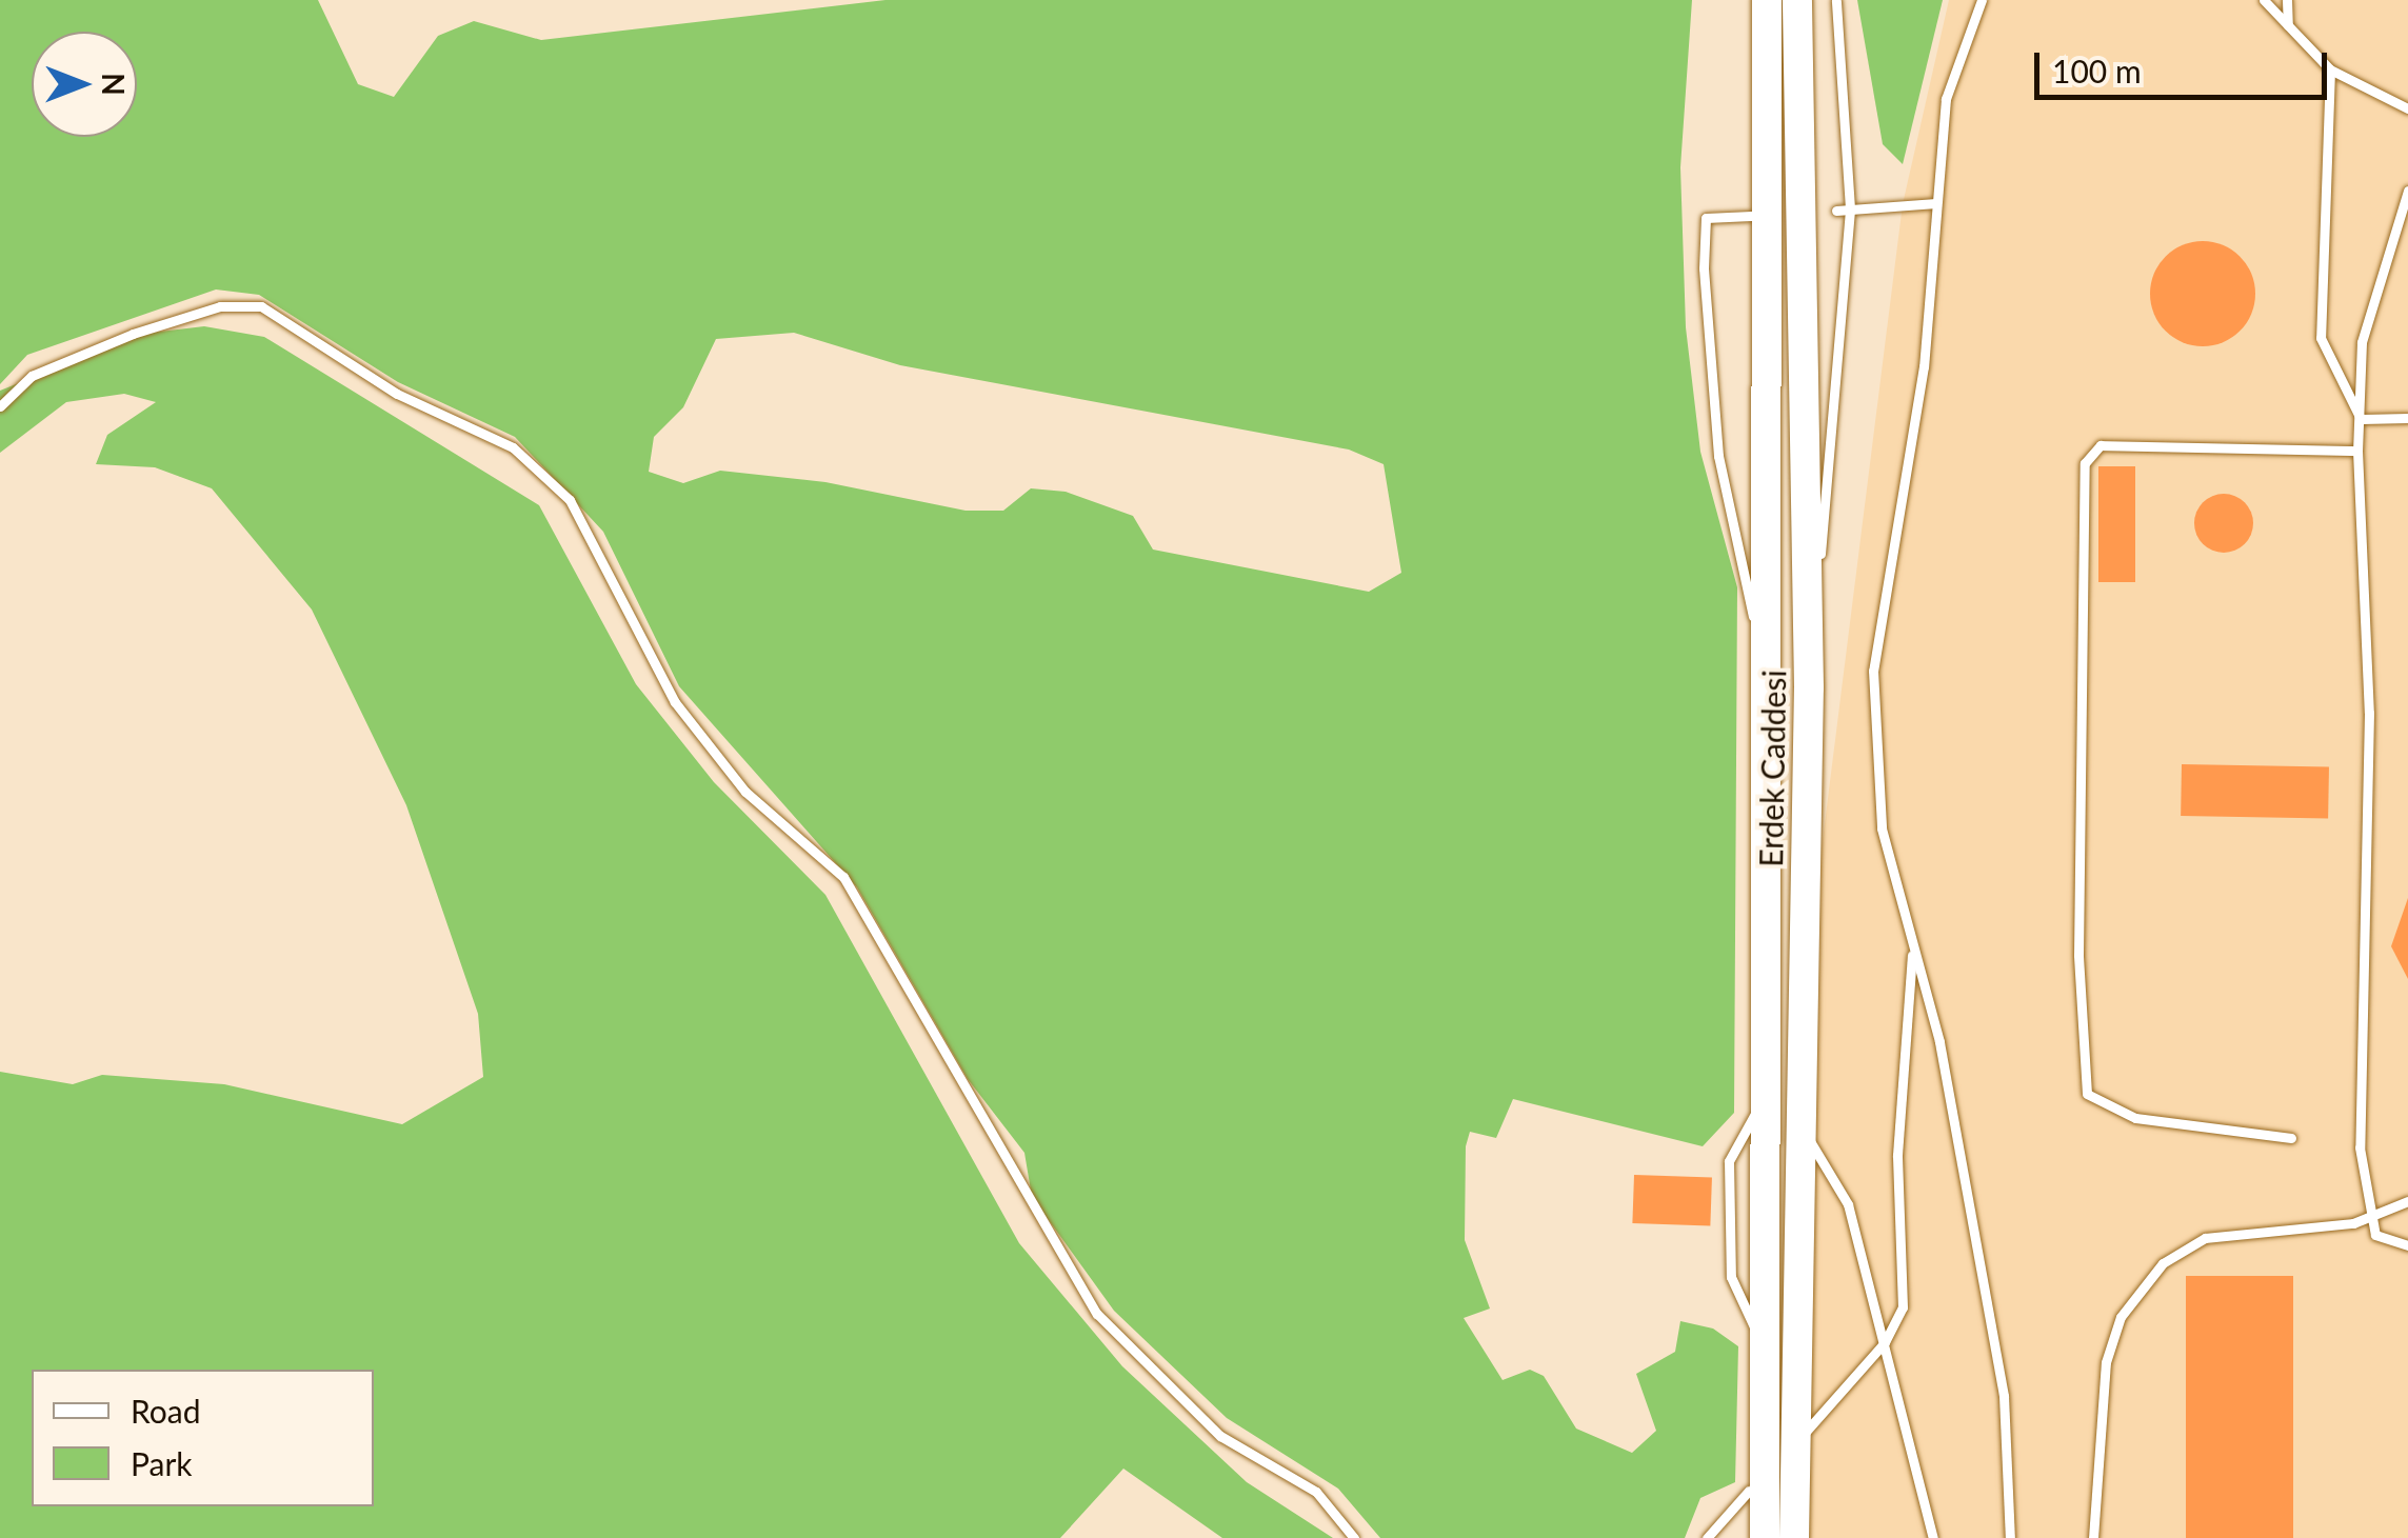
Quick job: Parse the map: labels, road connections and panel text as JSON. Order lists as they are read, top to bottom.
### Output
{
  "streets": {
    "main road": ["Erdek Caddesi"]
  },
  "legend": ["Road", "Park"],
  "scale_bar": "100 m",
  "north": "right"
}
